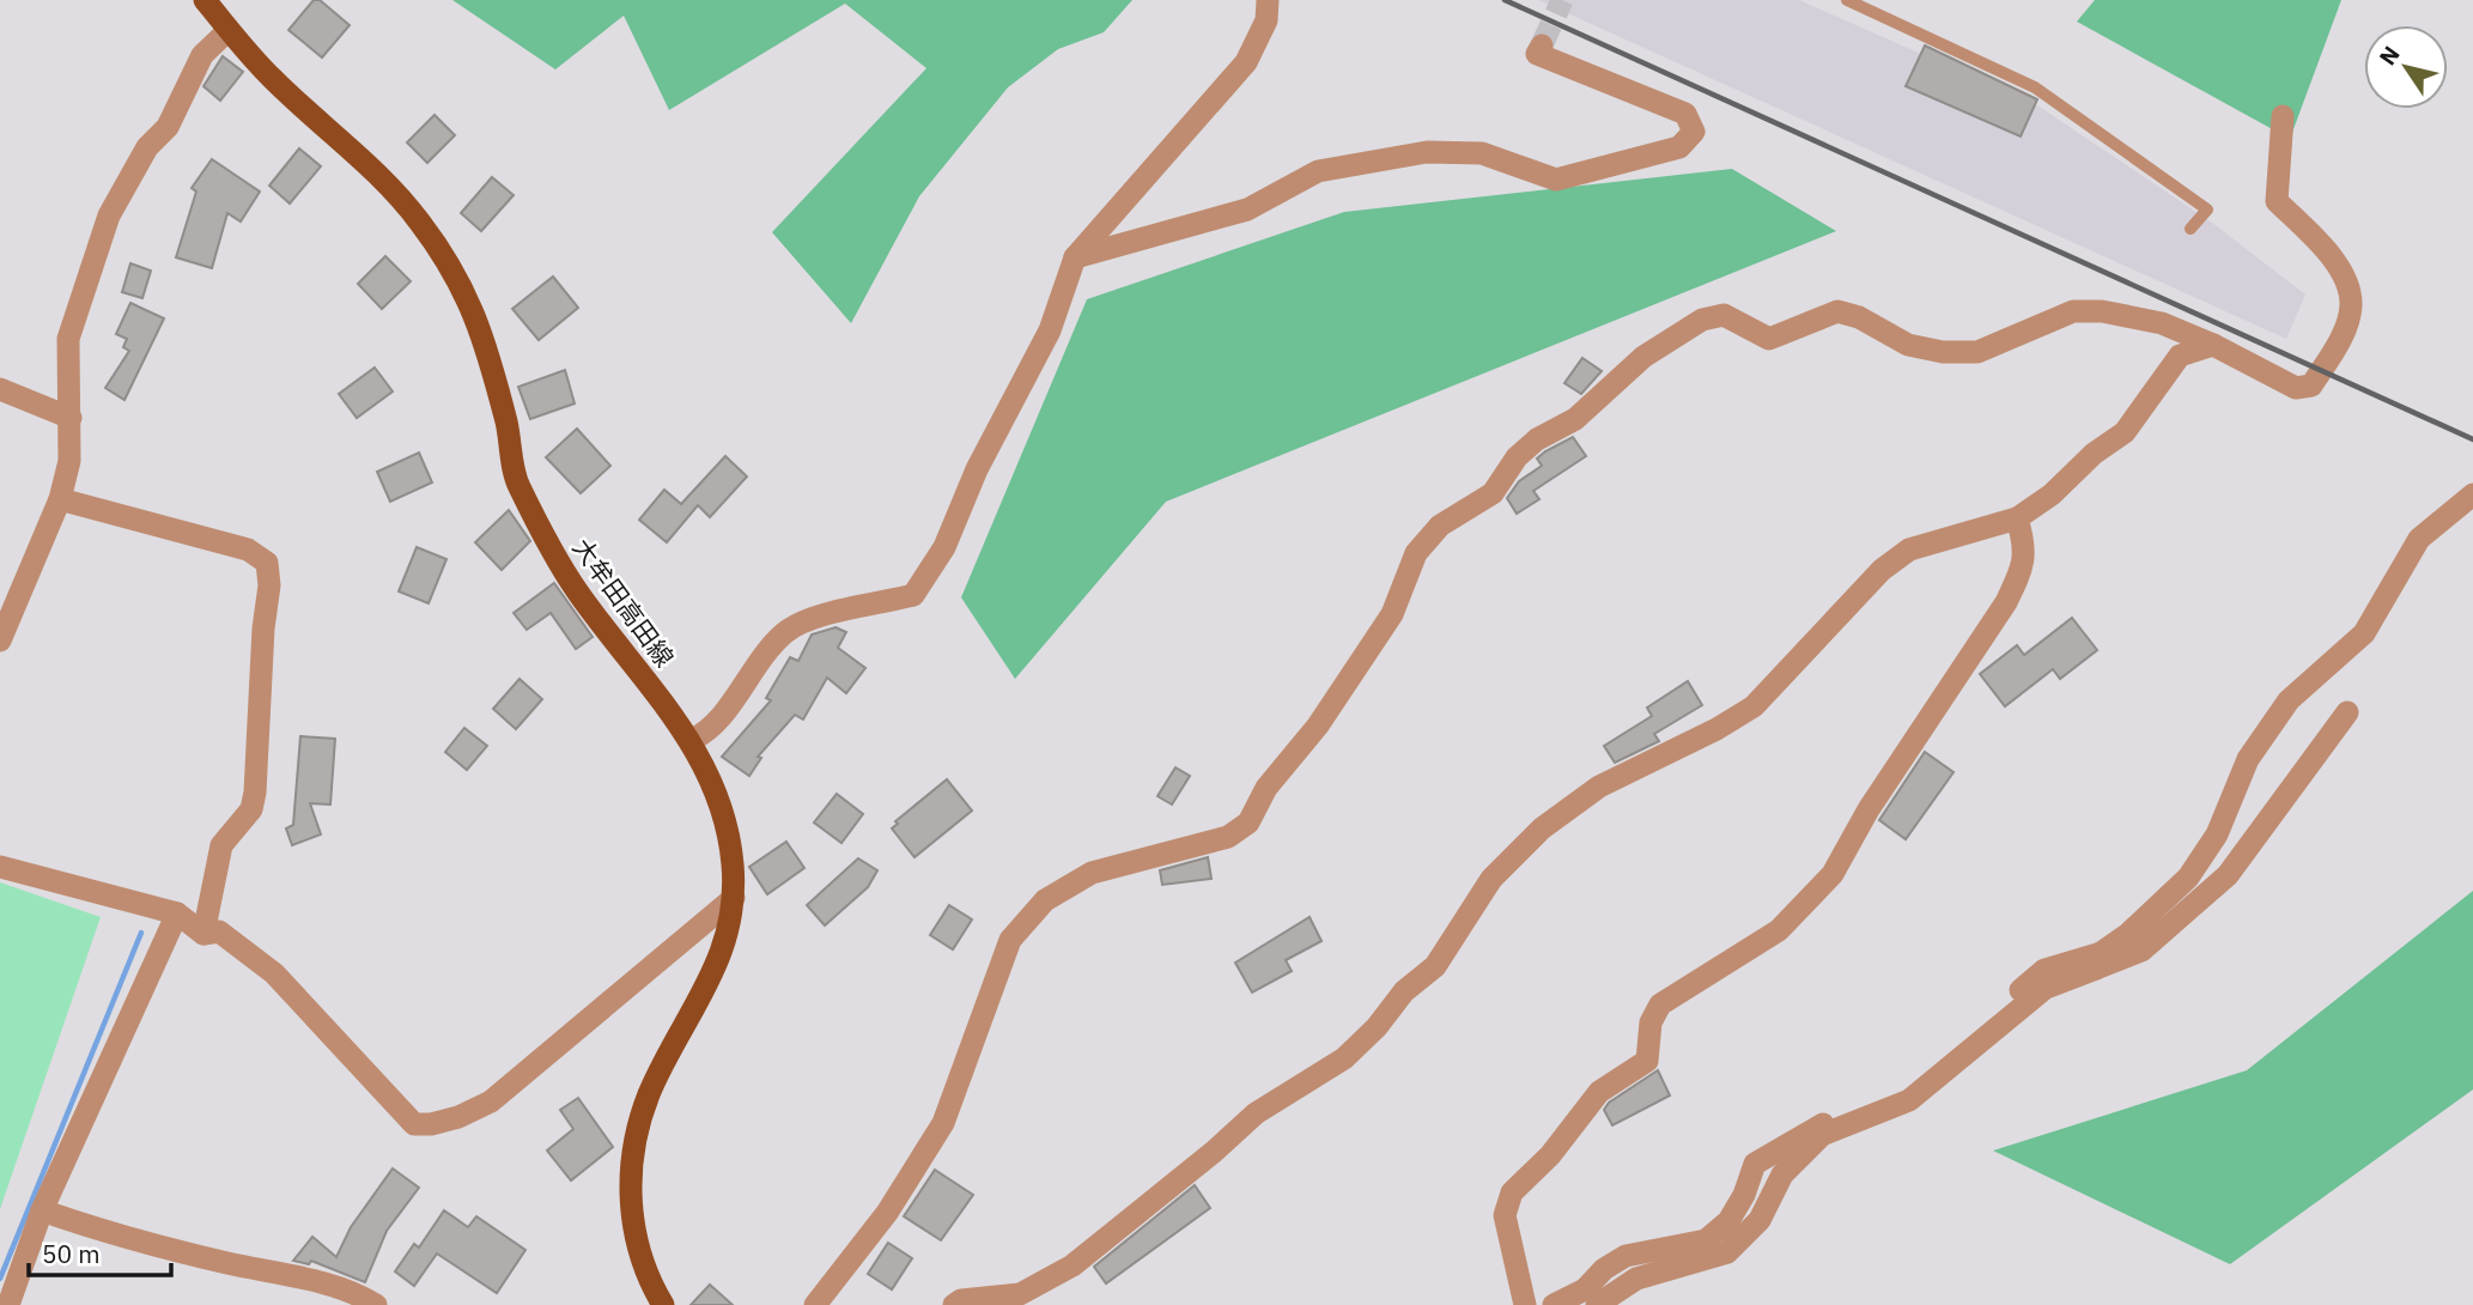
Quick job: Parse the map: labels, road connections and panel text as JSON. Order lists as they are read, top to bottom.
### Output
{
  "streets": {
    "main road": ["大牟田高田線"]
  },
  "scale_bar": "50 m",
  "north": "top left"
}
